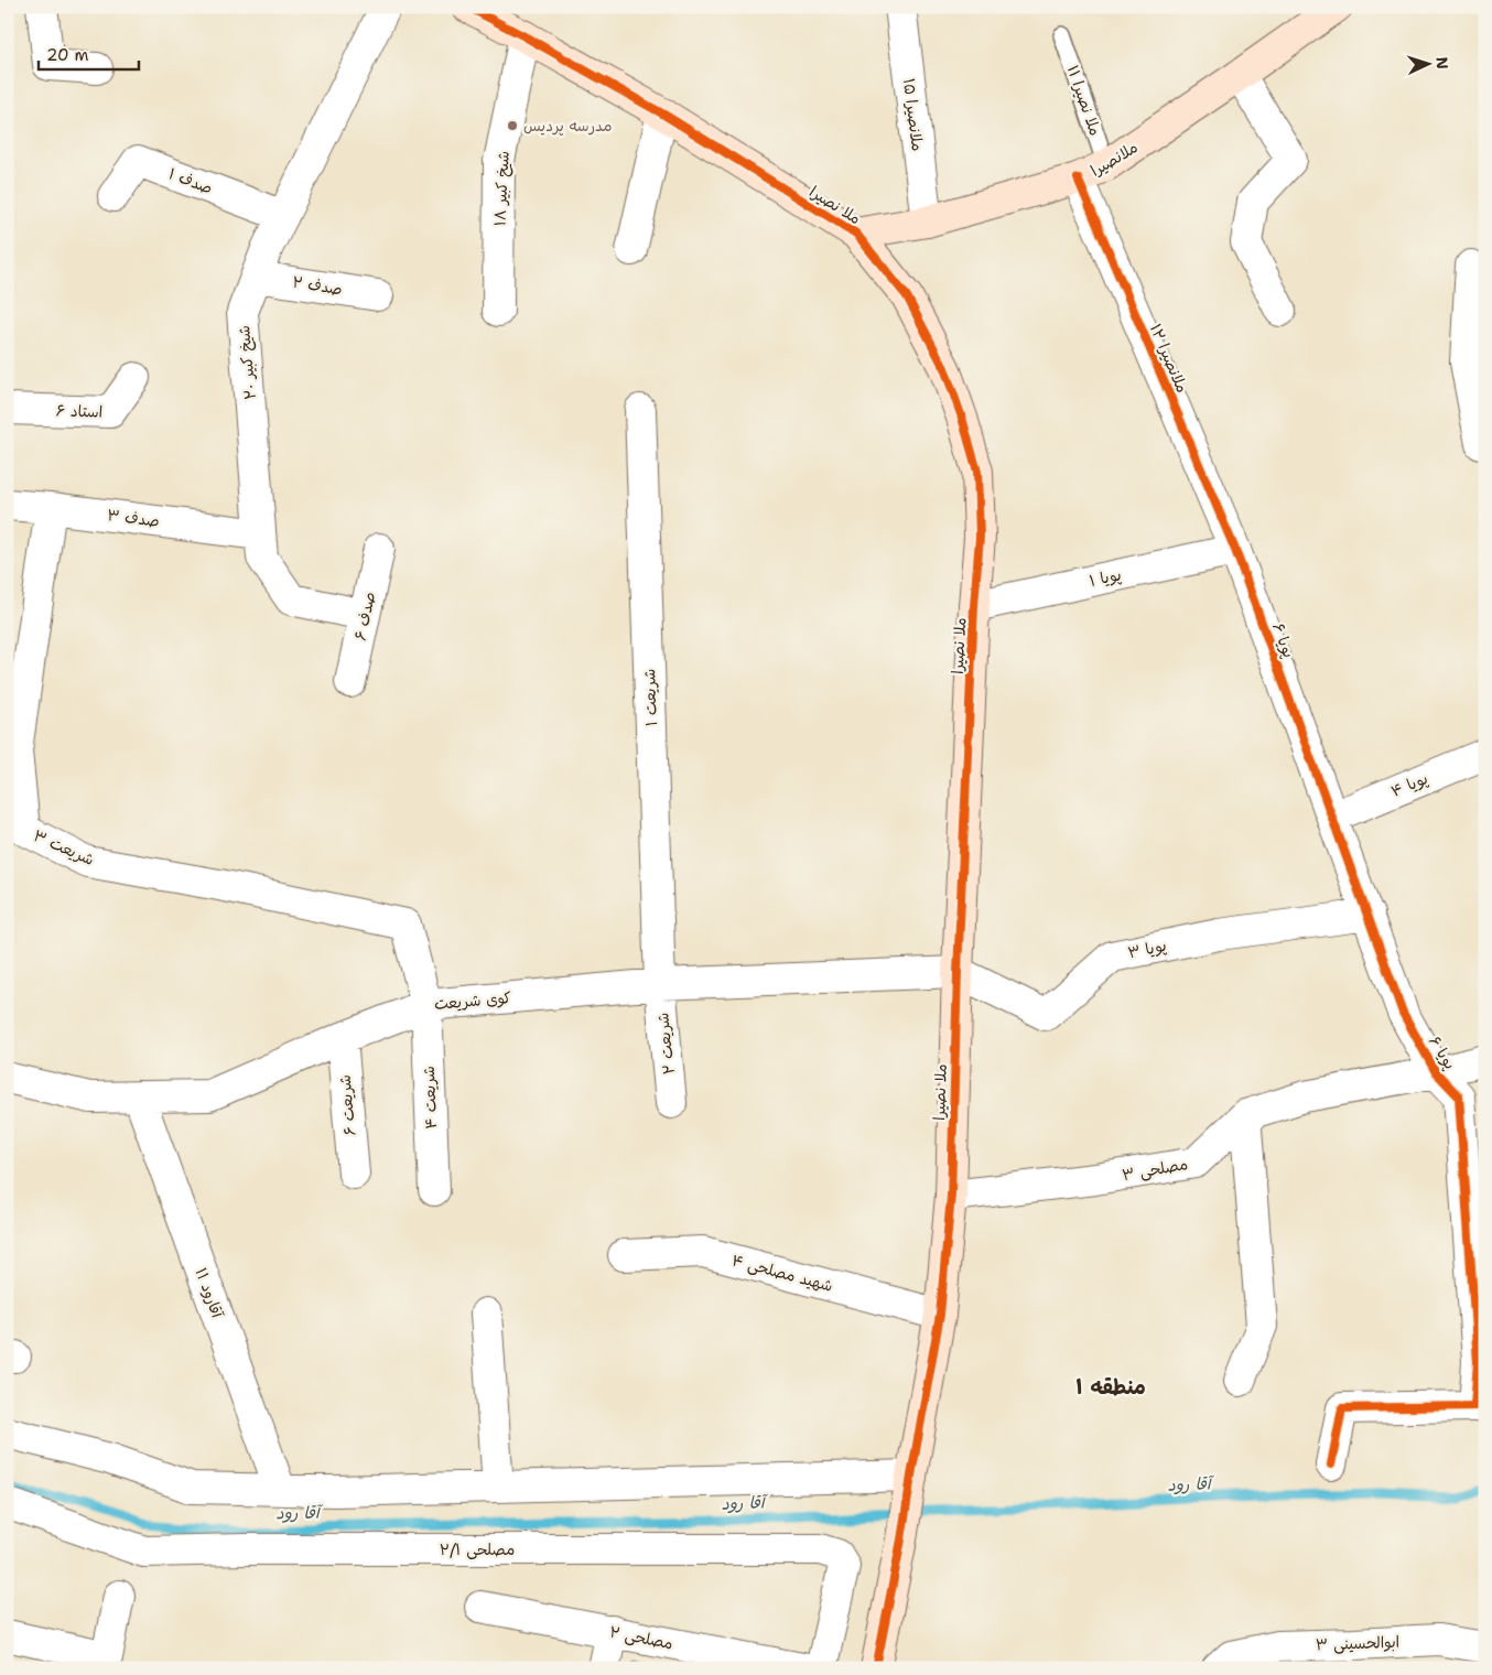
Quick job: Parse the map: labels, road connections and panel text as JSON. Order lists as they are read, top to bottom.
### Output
{
  "streets": {
    "street": [
      "ملانصیرا ۱۵",
      "ملانصیرا",
      "صدف ۱",
      "شیخ کبیر ۱۸",
      "ملا نصیرا",
      "صدف ۲",
      "ملانصیرا ۱۲",
      "شیخ کبیر ۲۰",
      "استاد ۶",
      "صدف ۳",
      "پویا ۱",
      "صدف ۶",
      "پویا ۶",
      "شریعت ۱",
      "پویا ۴",
      "شریعت ۳",
      "پویا ۳",
      "کوی شریعت",
      "شریعت ۲",
      "شریعت ۴",
      "شریعت ۶",
      "مصلحی ۳",
      "شهید مصلحی ۴",
      "آقارود ۱۱",
      "مصلحی ۲/۱",
      "مصلحی ۲",
      "ابوالحسینی ۳"
    ],
    "lane": ["ملا نصیرا ۱۱"]
  },
  "crossings": [
    ["ملا نصیرا ۱۱", "ملانصیرا"],
    ["ملانصیرا ۱۵", "ملانصیرا"],
    ["ملانصیرا", "ملا نصیرا"],
    ["ملانصیرا", "ملانصیرا ۱۲"],
    ["صدف ۱", "شیخ کبیر ۲۰"],
    ["شیخ کبیر ۱۸", "ملا نصیرا"],
    ["ملا نصیرا", "پویا ۱"],
    ["ملا نصیرا", "پویا ۳"],
    ["ملا نصیرا", "کوی شریعت"],
    ["ملا نصیرا", "مصلحی ۳"],
    ["ملا نصیرا", "شهید مصلحی ۴"],
    ["صدف ۲", "شیخ کبیر ۲۰"],
    ["ملانصیرا ۱۲", "پویا ۱"],
    ["ملانصیرا ۱۲", "پویا ۶"],
    ["شیخ کبیر ۲۰", "صدف ۳"],
    ["شیخ کبیر ۲۰", "صدف ۶"],
    ["صدف ۳", "شریعت ۳"],
    ["پویا ۱", "پویا ۶"],
    ["پویا ۶", "پویا ۴"],
    ["پویا ۶", "پویا ۳"],
    ["پویا ۶", "مصلحی ۳"],
    ["شریعت ۱", "کوی شریعت"],
    ["شریعت ۱", "شریعت ۲"],
    ["شریعت ۳", "کوی شریعت"],
    ["شریعت ۳", "شریعت ۴"],
    ["پویا ۳", "کوی شریعت"],
    ["کوی شریعت", "شریعت ۲"],
    ["کوی شریعت", "شریعت ۴"],
    ["کوی شریعت", "شریعت ۶"],
    ["کوی شریعت", "آقارود ۱۱"]
  ],
  "districts": ["منطقه ۱"],
  "water": ["آقا رود"],
  "places": ["مدرسه پردیس"],
  "scale_bar": "20 m",
  "north": "right"
}
